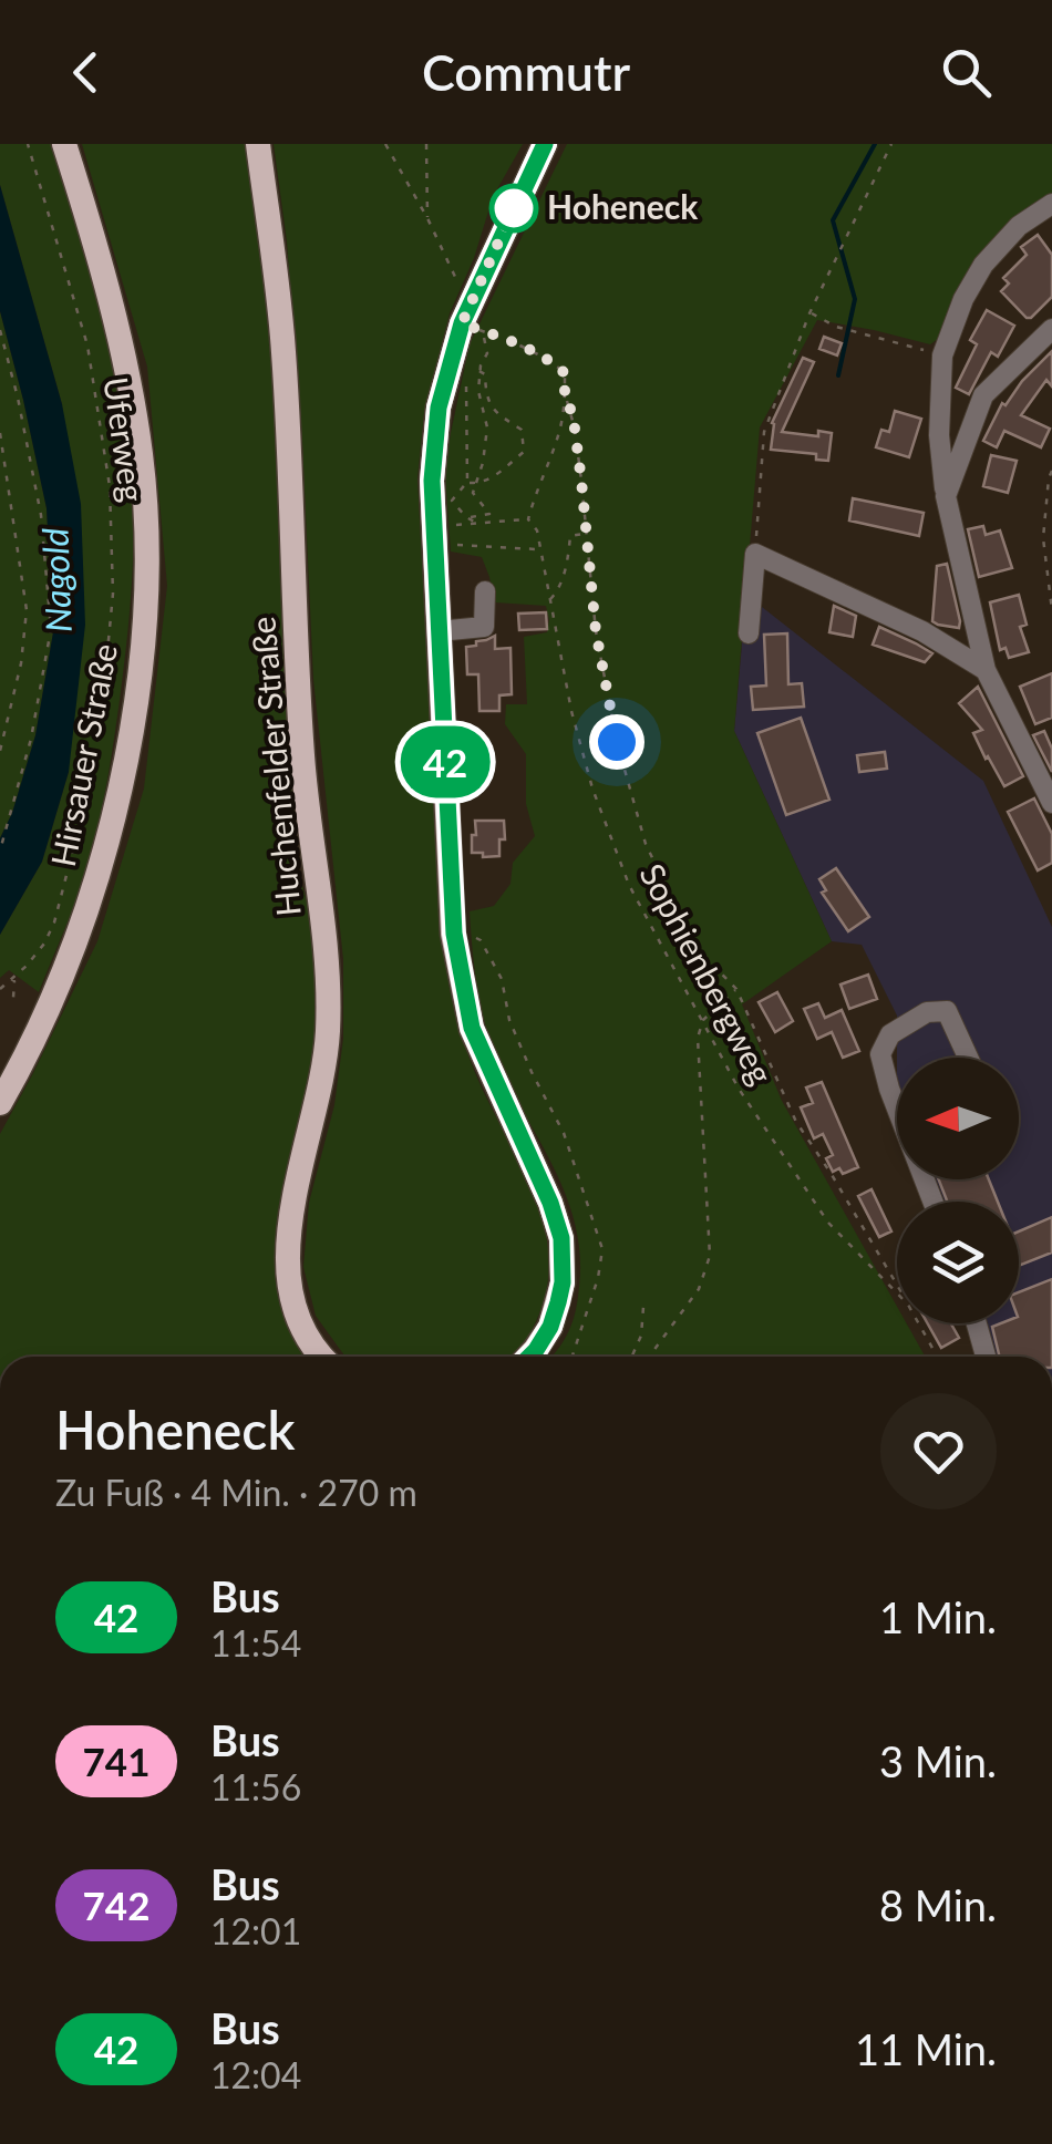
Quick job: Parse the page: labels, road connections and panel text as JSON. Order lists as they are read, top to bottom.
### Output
{
  "streets": {
    "main road": ["Hirsauer Straße", "Huchenfelder Straße"],
    "path": ["Uferweg", "Sophienbergweg"]
  },
  "water": ["Nagold"],
  "places": ["Hoheneck"],
  "lines": ["bus line 42"],
  "north": "left",
  "page": {
    "header": "Commutr",
    "on_map": "42",
    "heading": ["Hoheneck", "Zu Fuß · 4 Min. · 270 m"],
    "list": [
      {
        "mark": "42",
        "name": "Bus",
        "note": "11:54",
        "value": "1 Min."
      },
      {
        "mark": "741",
        "name": "Bus",
        "note": "11:56",
        "value": "3 Min."
      },
      {
        "mark": "742",
        "name": "Bus",
        "note": "12:01",
        "value": "8 Min."
      },
      {
        "mark": "42",
        "name": "Bus",
        "note": "12:04",
        "value": "11 Min."
      }
    ]
  }
}
